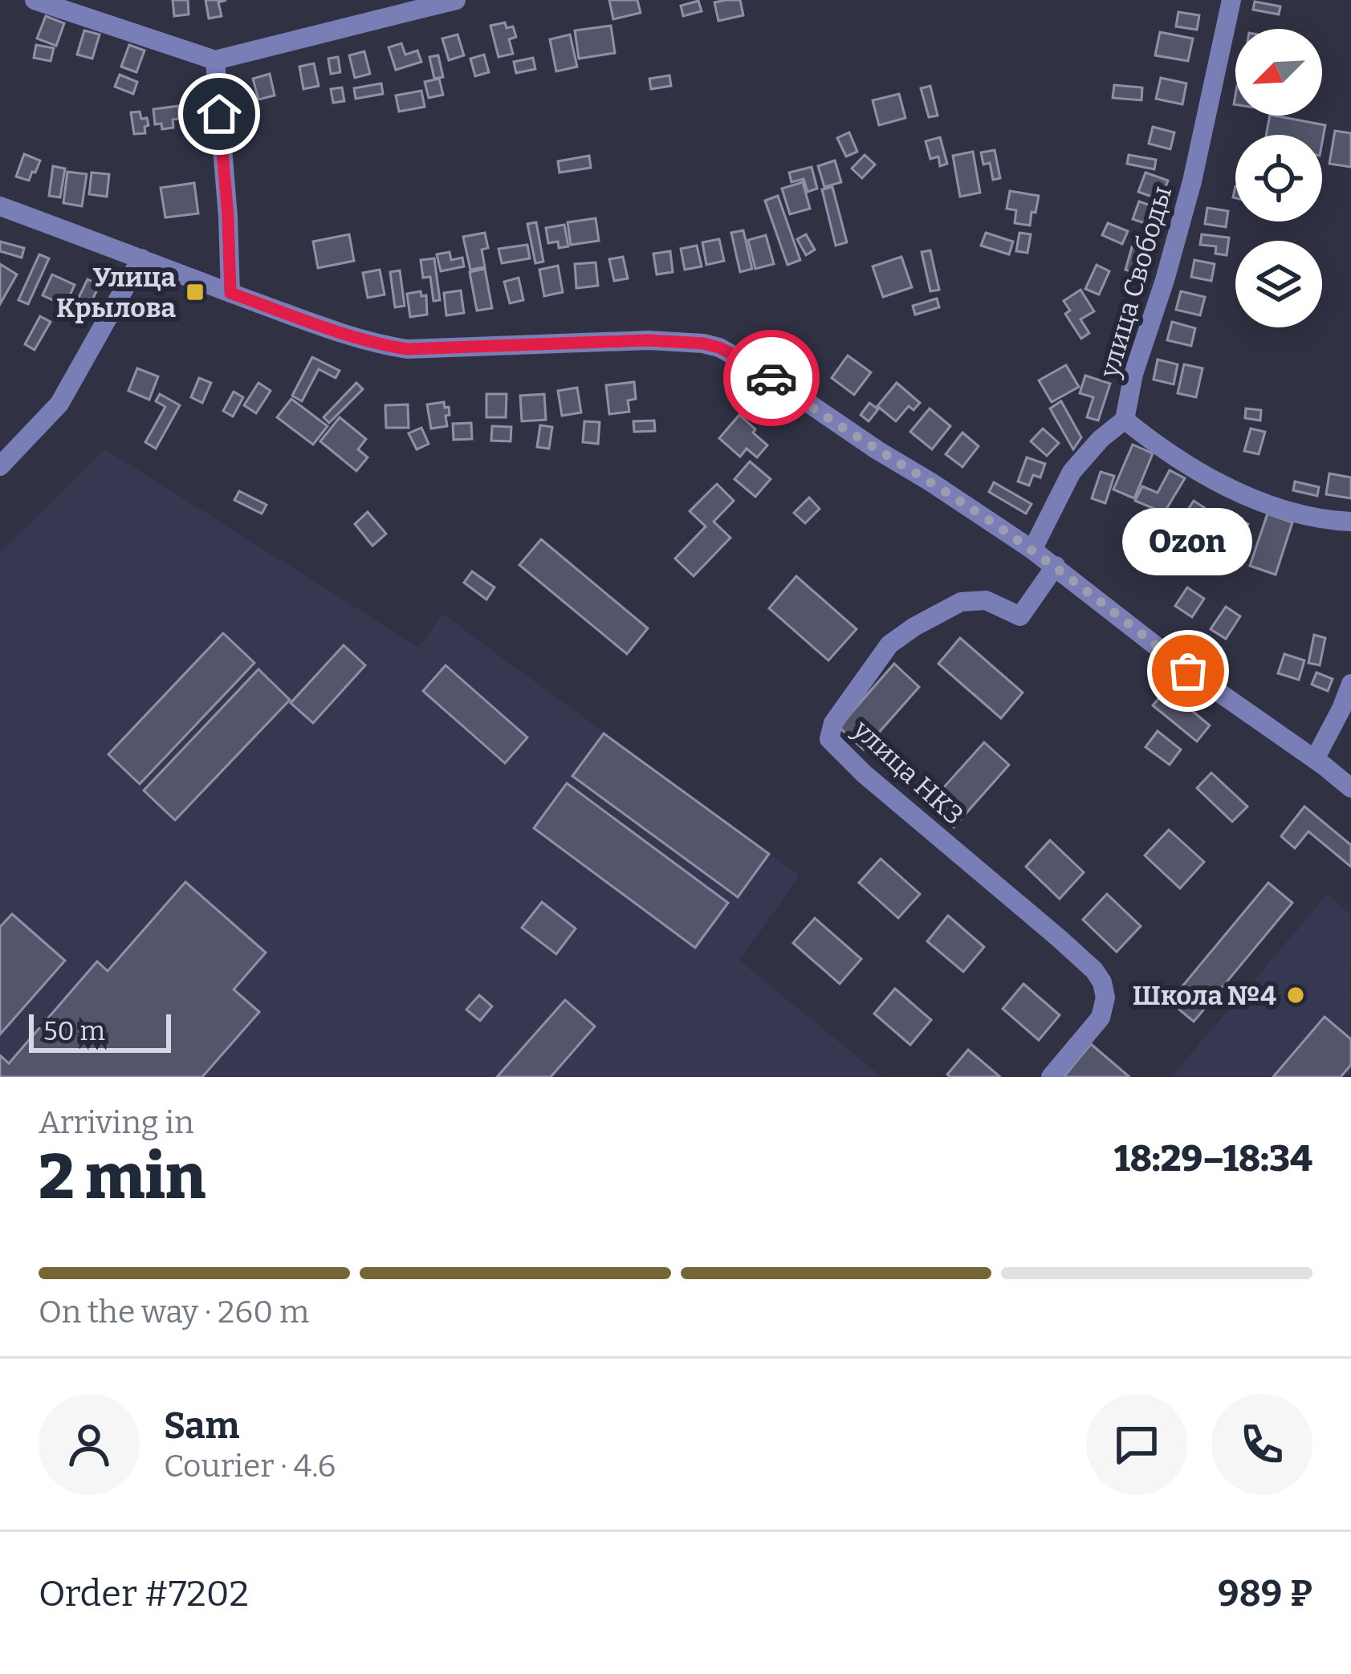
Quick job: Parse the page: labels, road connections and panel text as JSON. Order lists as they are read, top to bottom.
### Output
{
  "streets": {
    "street": ["улица Свободы", "улица НКЗ"]
  },
  "places": {
    "transit": ["Улица Крылова"],
    "other": ["Ozon", "Школа №4"]
  },
  "scale_bar": "50 m",
  "north": "bottom left",
  "page": {
    "bubble": "Ozon",
    "scale": "50 m",
    "heading": ["2 min", "Arriving in", "18:29–18:34"],
    "panel": [
      "Sam",
      "Courier · 4.6",
      "Order #7202",
      "989 ₽"
    ],
    "bar": "On the way · 260 m"
  }
}
